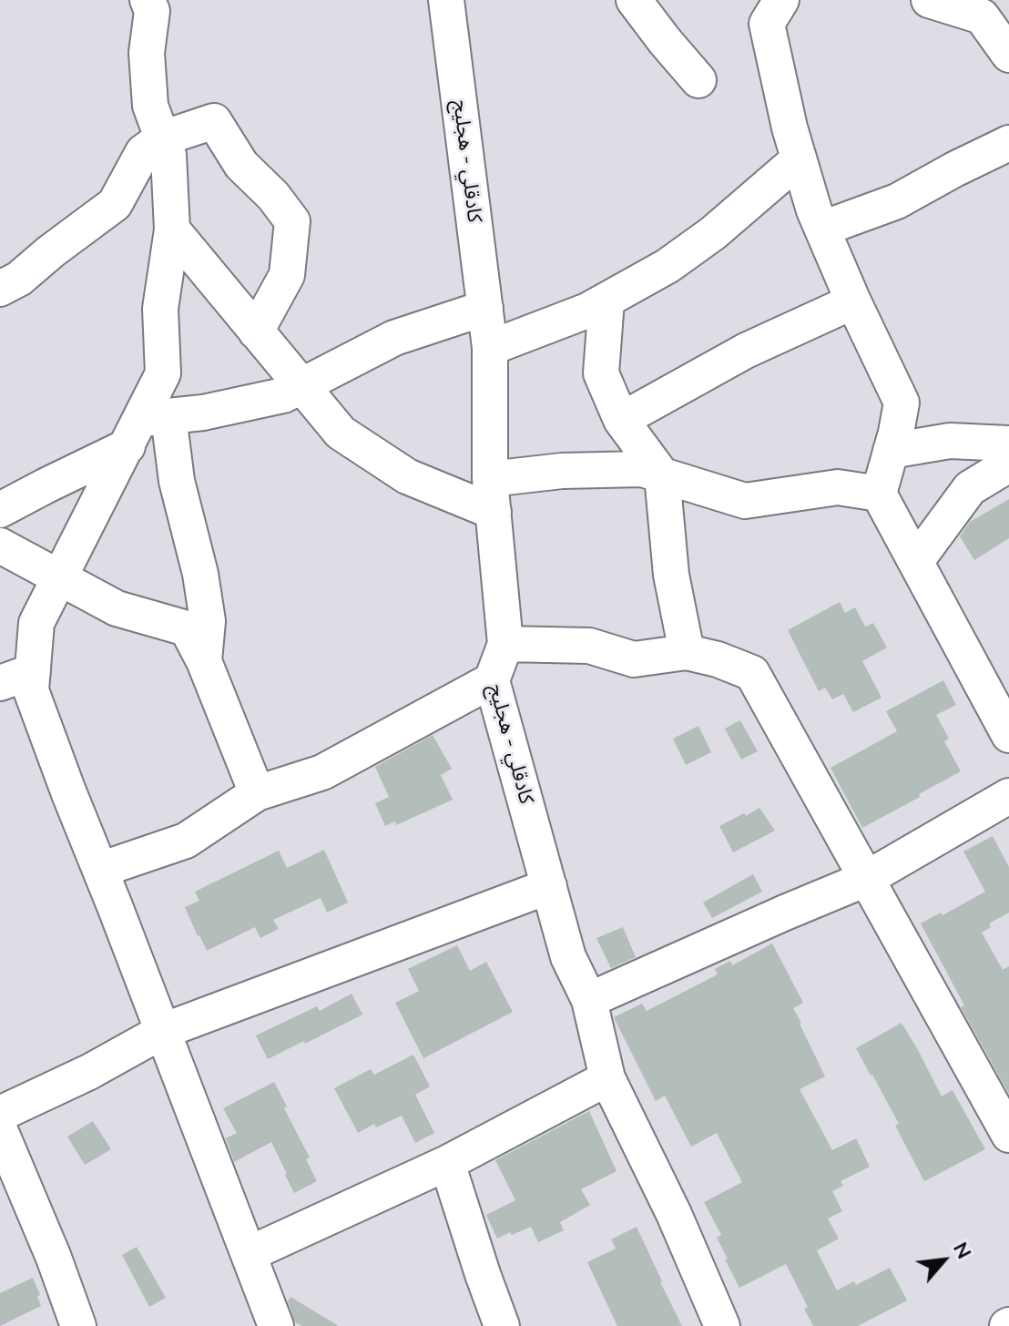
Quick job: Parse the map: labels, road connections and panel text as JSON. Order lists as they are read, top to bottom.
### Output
{
  "streets": {
    "street": ["كادقلي - هجليج"]
  },
  "north": "top right"
}
